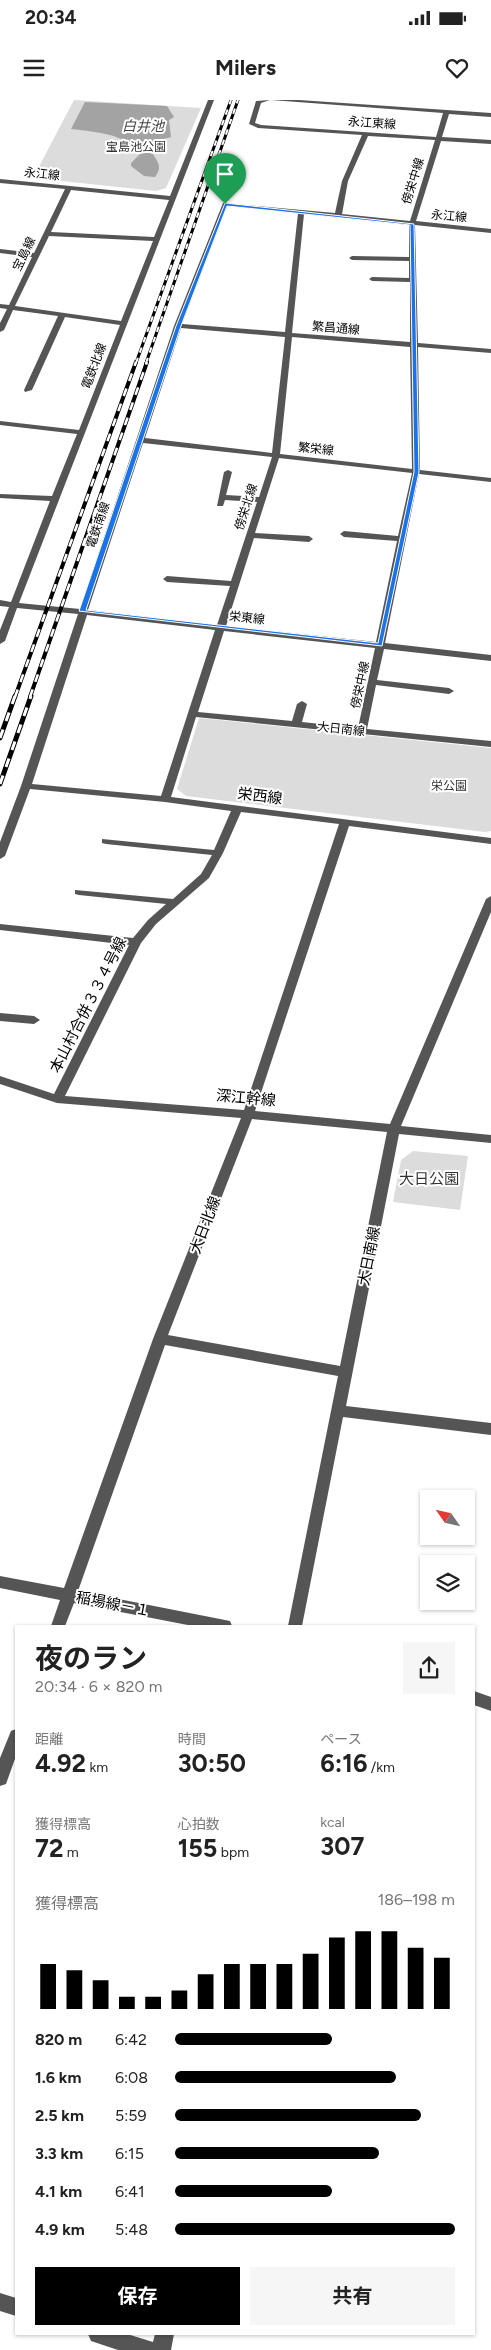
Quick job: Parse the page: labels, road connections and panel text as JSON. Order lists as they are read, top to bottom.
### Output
{
  "streets": {
    "street": [
      "永江東線",
      "永江線",
      "傍栄中線",
      "宝島線",
      "繁昌通線",
      "電鉄北線",
      "繁栄線",
      "傍栄北線",
      "電鉄南線",
      "栄東線",
      "大日南線",
      "栄西線",
      "本山村合併３３４号線",
      "深江幹線",
      "大日北線",
      "稲場線－１"
    ]
  },
  "crossings": [
    ["永江東線", "傍栄中線"],
    ["永江線", "傍栄中線"],
    ["永江線", "宝島線"],
    ["永江線", "電鉄北線"],
    ["永江線", "傍栄北線"],
    ["永江線", "電鉄南線"],
    ["傍栄中線", "繁昌通線"],
    ["傍栄中線", "繁栄線"],
    ["傍栄中線", "栄東線"],
    ["傍栄中線", "大日南線"],
    ["繁昌通線", "傍栄北線"],
    ["繁昌通線", "電鉄南線"],
    ["電鉄北線", "栄東線"],
    ["繁栄線", "傍栄北線"],
    ["繁栄線", "電鉄南線"],
    ["傍栄北線", "栄東線"],
    ["傍栄北線", "大日南線"],
    ["傍栄北線", "栄西線"],
    ["電鉄南線", "栄東線"],
    ["電鉄南線", "栄西線"],
    ["大日南線", "深江幹線"],
    ["栄西線", "本山村合併３３４号線"],
    ["栄西線", "大日北線"],
    ["本山村合併３３４号線", "深江幹線"],
    ["深江幹線", "大日北線"],
    ["大日北線", "稲場線－１"]
  ],
  "water": ["白井池"],
  "parks": ["宝島池公園", "栄公園", "大日公園"],
  "north": "top left",
  "page": {
    "status": "20:34",
    "header": "Milers",
    "heading": ["夜のラン", "20:34 · 6 × 820 m"],
    "stats": [
      ["距離", "4.92 km"],
      ["時間", "30:50"],
      ["ペース", "6:16 /km"],
      ["獲得標高", "72 m"],
      ["心拍数", "155 bpm"],
      ["kcal", "307"]
    ],
    "chart": ["獲得標高", "186–198 m"],
    "list": [
      {
        "name": "820 m",
        "note": "6:42"
      },
      {
        "name": "1.6 km",
        "note": "6:08"
      },
      {
        "name": "2.5 km",
        "note": "5:59"
      },
      {
        "name": "3.3 km",
        "note": "6:15"
      },
      {
        "name": "4.1 km",
        "note": "6:41"
      },
      {
        "name": "4.9 km",
        "note": "5:48"
      }
    ],
    "buttons": ["保存", "共有"]
  }
}
